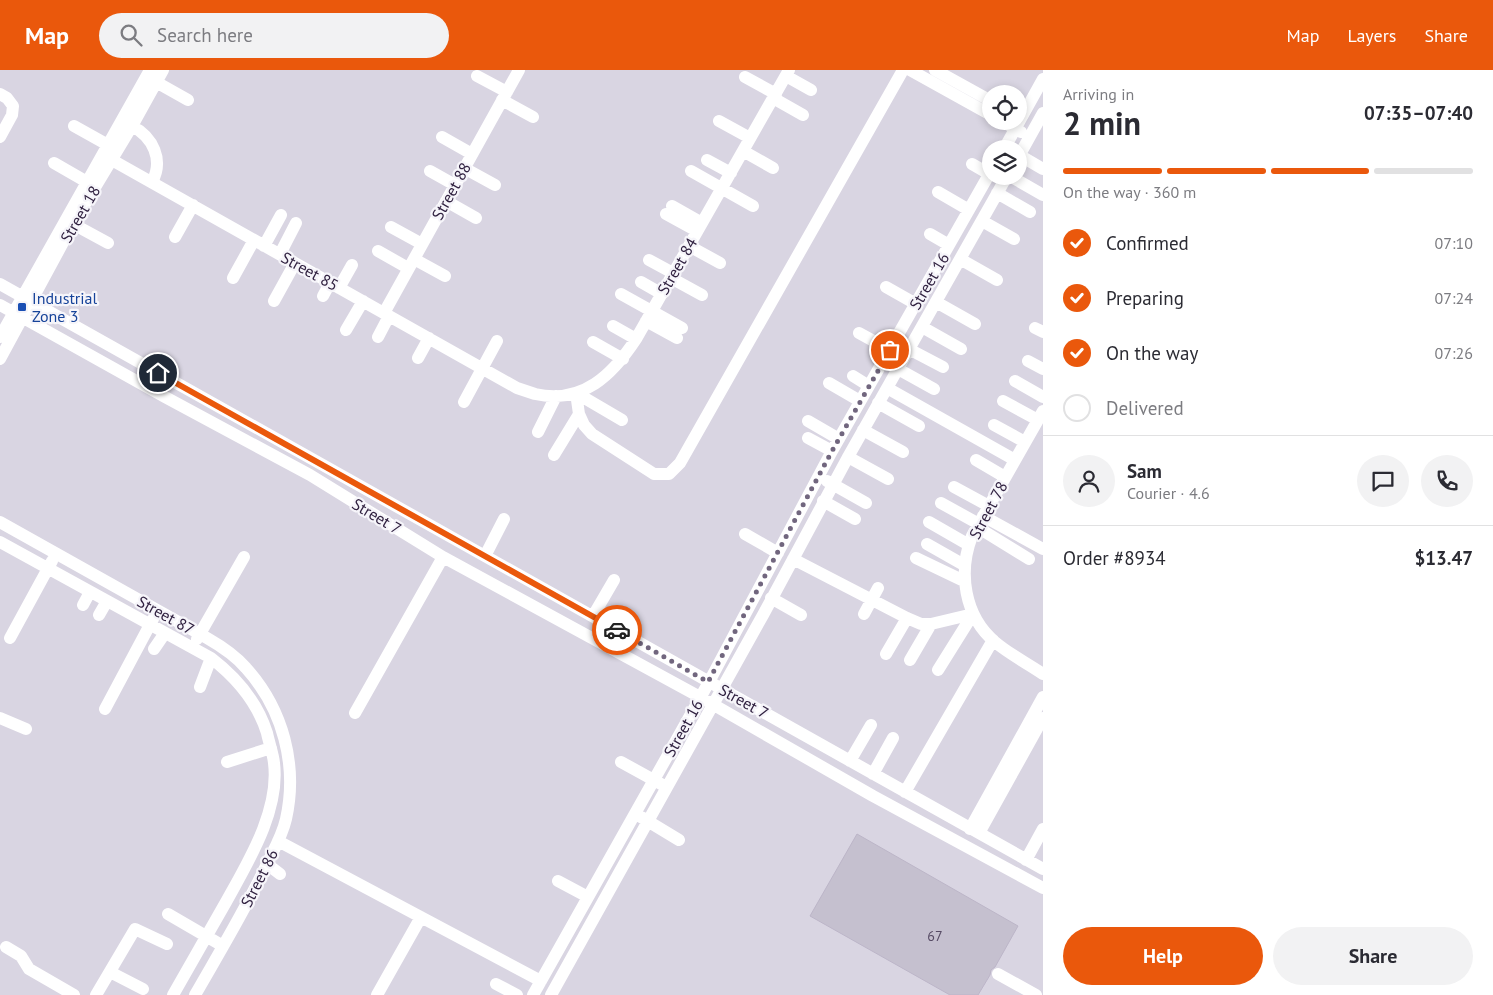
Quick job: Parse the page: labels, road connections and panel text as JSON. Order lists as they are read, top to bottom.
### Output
{
  "streets": {
    "street": [
      "Street 88",
      "Street 18",
      "Street 84",
      "Street 85",
      "Street 16",
      "Street 78",
      "Street 7",
      "Street 87",
      "Street 86"
    ]
  },
  "crossings": [
    ["Street 88", "Street 85"],
    ["Street 18", "Street 85"],
    ["Street 18", "Street 7"],
    ["Street 84", "Street 85"],
    ["Street 16", "Street 7"],
    ["Street 87", "Street 86"]
  ],
  "places": {
    "transit": ["Industrial Zone 3"]
  },
  "house_numbers": ["67"],
  "page": {
    "header": "Map",
    "search": "Search here",
    "nav": ["Map", "Layers", "Share"],
    "heading": ["2 min", "Arriving in", "07:35–07:40"],
    "panel": [
      "Sam",
      "Courier · 4.6",
      "Order #8934",
      "$13.47"
    ],
    "bar": "On the way · 360 m",
    "list": [
      ["Confirmed", "07:10"],
      ["Preparing", "07:24"],
      ["On the way", "07:26"],
      "Delivered"
    ],
    "buttons": ["Help", "Share"]
  }
}
